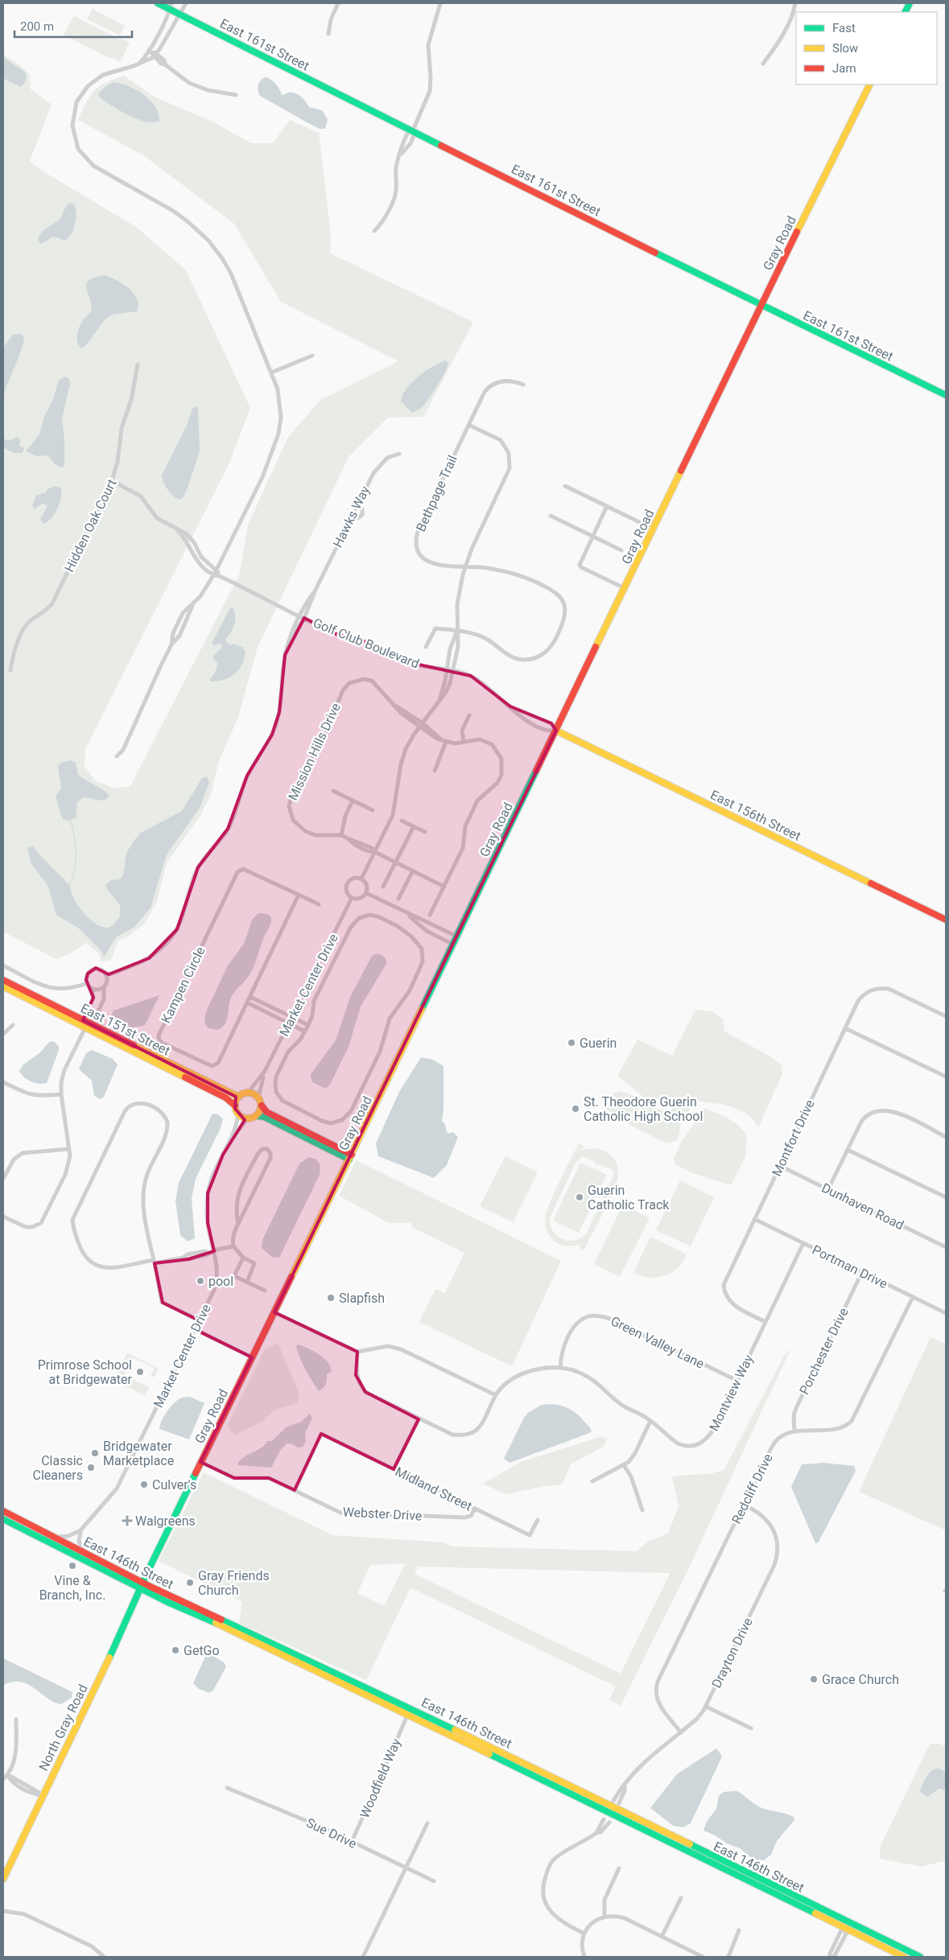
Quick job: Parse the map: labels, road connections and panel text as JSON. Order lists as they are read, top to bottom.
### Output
{
  "streets": {
    "street": [
      "East 161st Street",
      "Gray Road",
      "Bethpage Trail",
      "Hawks Way",
      "Hidden Oak Court",
      "Golf Club Boulevard",
      "Mission Hills Drive",
      "East 156th Street",
      "Kampen Circle",
      "Market Center Drive",
      "East 151st Street",
      "Montfort Drive",
      "Dunhaven Road",
      "Portman Drive",
      "Green Valley Lane",
      "Porchester Drive",
      "Montview Way",
      "Midland Street",
      "Redcliff Drive",
      "Webster Drive",
      "East 146th Street",
      "Drayton Drive",
      "North Gray Road",
      "Woodfield Way",
      "Sue Drive"
    ]
  },
  "crossings": [
    ["East 161st Street", "Gray Road"],
    ["Gray Road", "Golf Club Boulevard"],
    ["Gray Road", "East 156th Street"],
    ["Gray Road", "Webster Drive"],
    ["Gray Road", "East 146th Street"],
    ["Gray Road", "North Gray Road"],
    ["Hawks Way", "Golf Club Boulevard"],
    ["Hidden Oak Court", "Golf Club Boulevard"],
    ["Golf Club Boulevard", "East 156th Street"],
    ["Market Center Drive", "East 151st Street"],
    ["Montfort Drive", "Dunhaven Road"],
    ["Montfort Drive", "Portman Drive"],
    ["Montfort Drive", "Montview Way"],
    ["Portman Drive", "Porchester Drive"],
    ["Portman Drive", "Montview Way"],
    ["Portman Drive", "Redcliff Drive"],
    ["Green Valley Lane", "Montview Way"],
    ["Porchester Drive", "Redcliff Drive"],
    ["Midland Street", "Webster Drive"],
    ["Redcliff Drive", "Drayton Drive"],
    ["East 146th Street", "North Gray Road"],
    ["East 146th Street", "Woodfield Way"],
    ["Woodfield Way", "Sue Drive"]
  ],
  "places": {
    "other": [
      "Guerin",
      "St. Theodore Guerin Catholic High School",
      "Guerin Catholic Track",
      "pool",
      "Slapfish",
      "Primrose School at Bridgewater",
      "Bridgewater Marketplace",
      "Classic Cleaners",
      "Culver's",
      "Vine & Branch, Inc.",
      "Gray Friends Church",
      "GetGo",
      "Grace Church"
    ],
    "health": ["Walgreens"]
  },
  "legend": ["Fast", "Slow", "Jam"],
  "scale_bar": "200 m"
}
